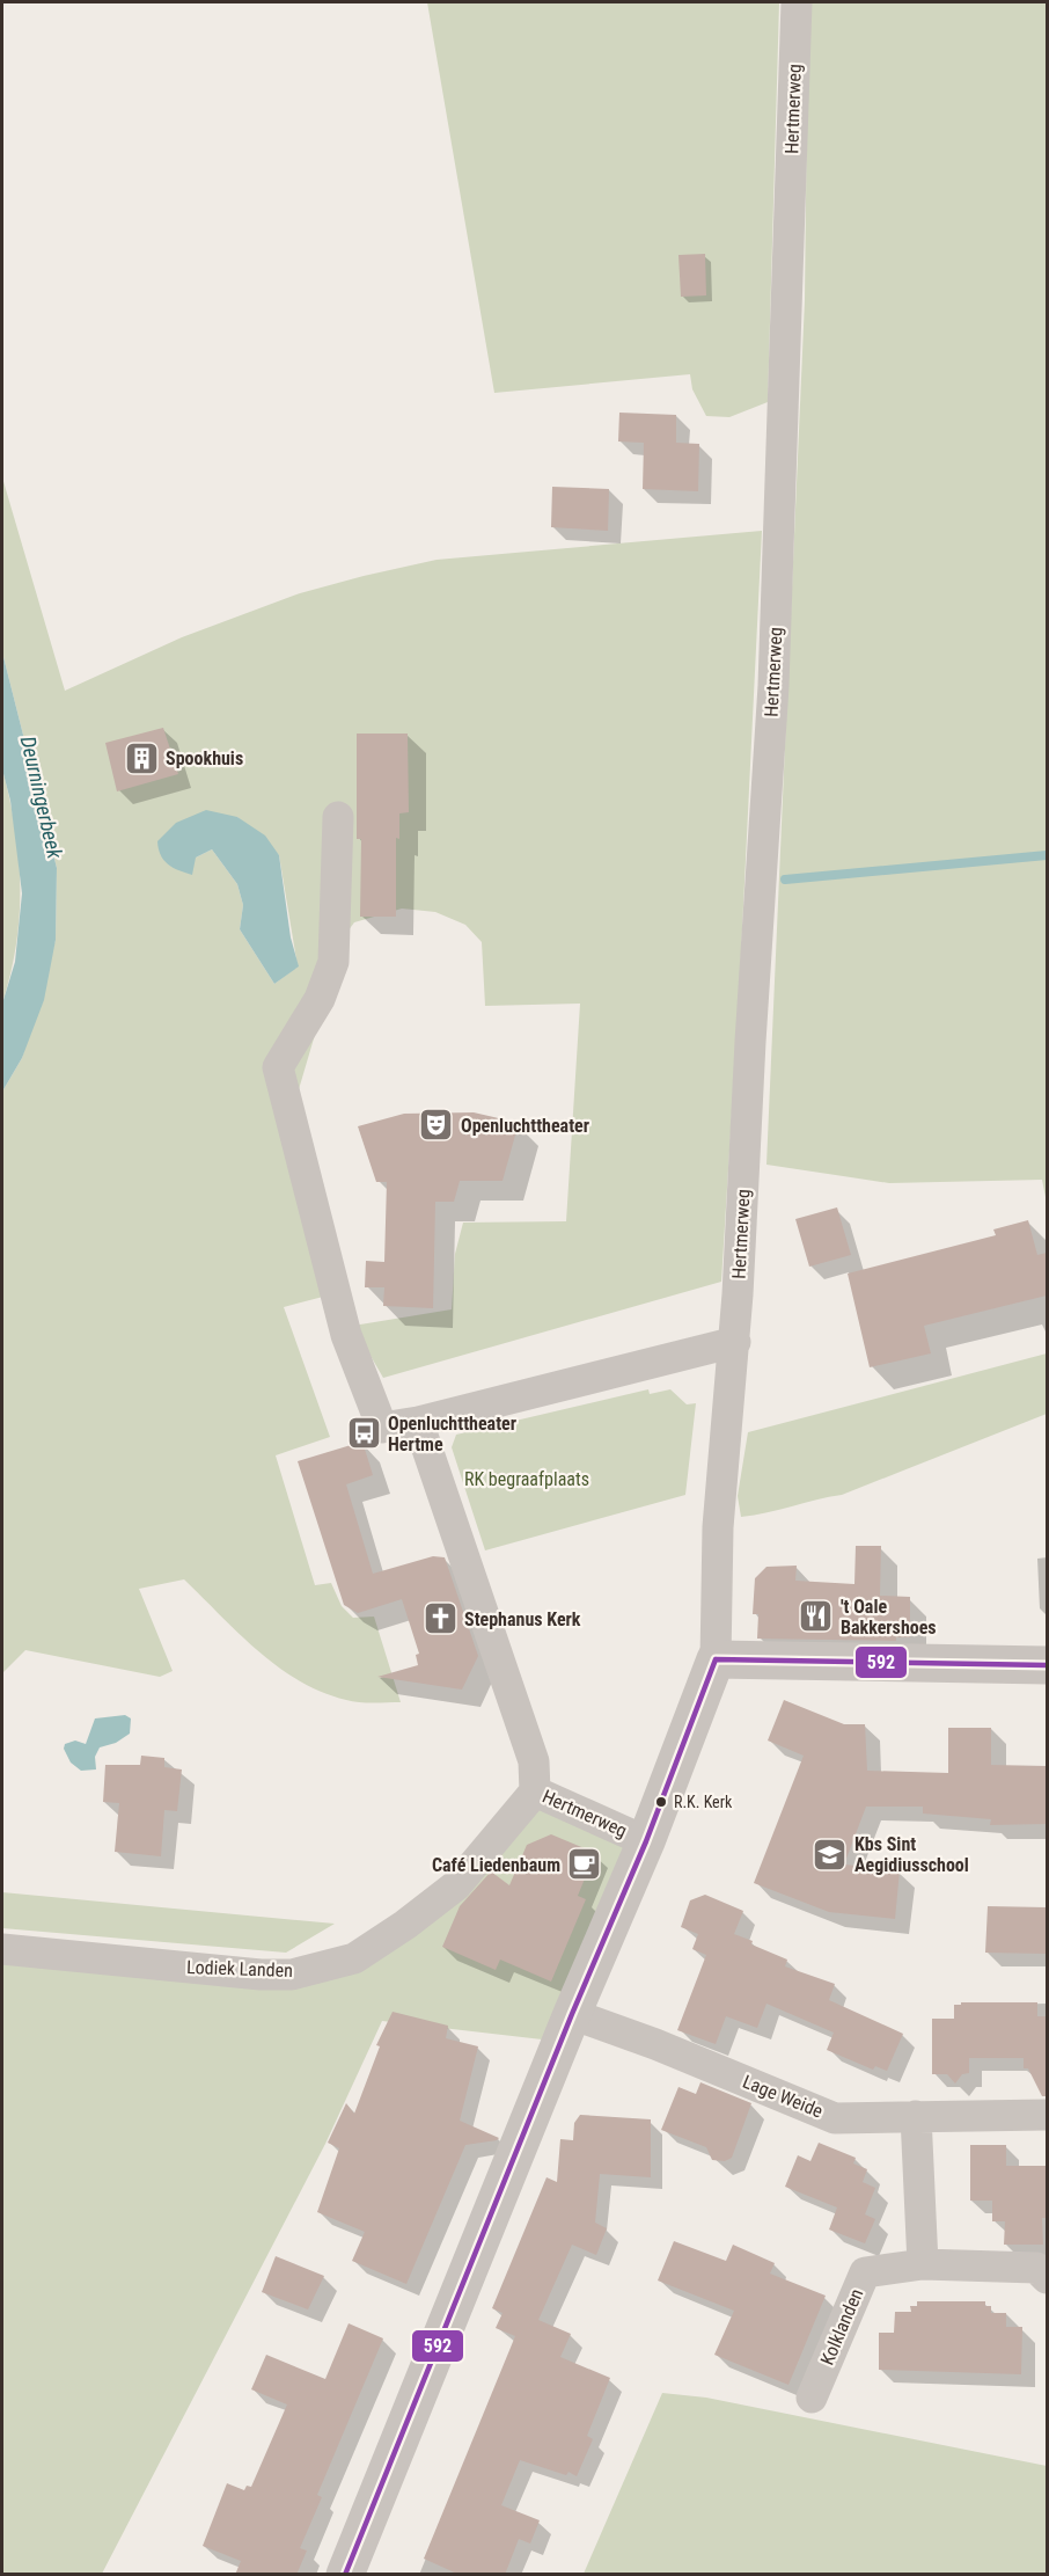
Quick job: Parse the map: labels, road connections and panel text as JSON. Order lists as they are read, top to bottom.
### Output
{
  "streets": {
    "street": [
      "Hertmerweg",
      "Lodiek Landen",
      "Lage Weide",
      "Kolklanden"
    ]
  },
  "crossings": [
    ["Hertmerweg", "Lodiek Landen"],
    ["Hertmerweg", "Lage Weide"]
  ],
  "water": ["Deurningerbeek"],
  "parks": ["RK begraafplaats"],
  "places": {
    "building": ["Spookhuis"],
    "theatre": ["Openluchttheater"],
    "bus stop": ["Openluchttheater Hertme"],
    "restaurant": ["'t Oale Bakkershoes"],
    "church": ["Stephanus Kerk"],
    "other": ["R.K. Kerk"],
    "school or university": ["Kbs Sint Aegidiusschool"],
    "cafe": ["Café Liedenbaum"]
  },
  "lines": ["transit line 592"]
}
